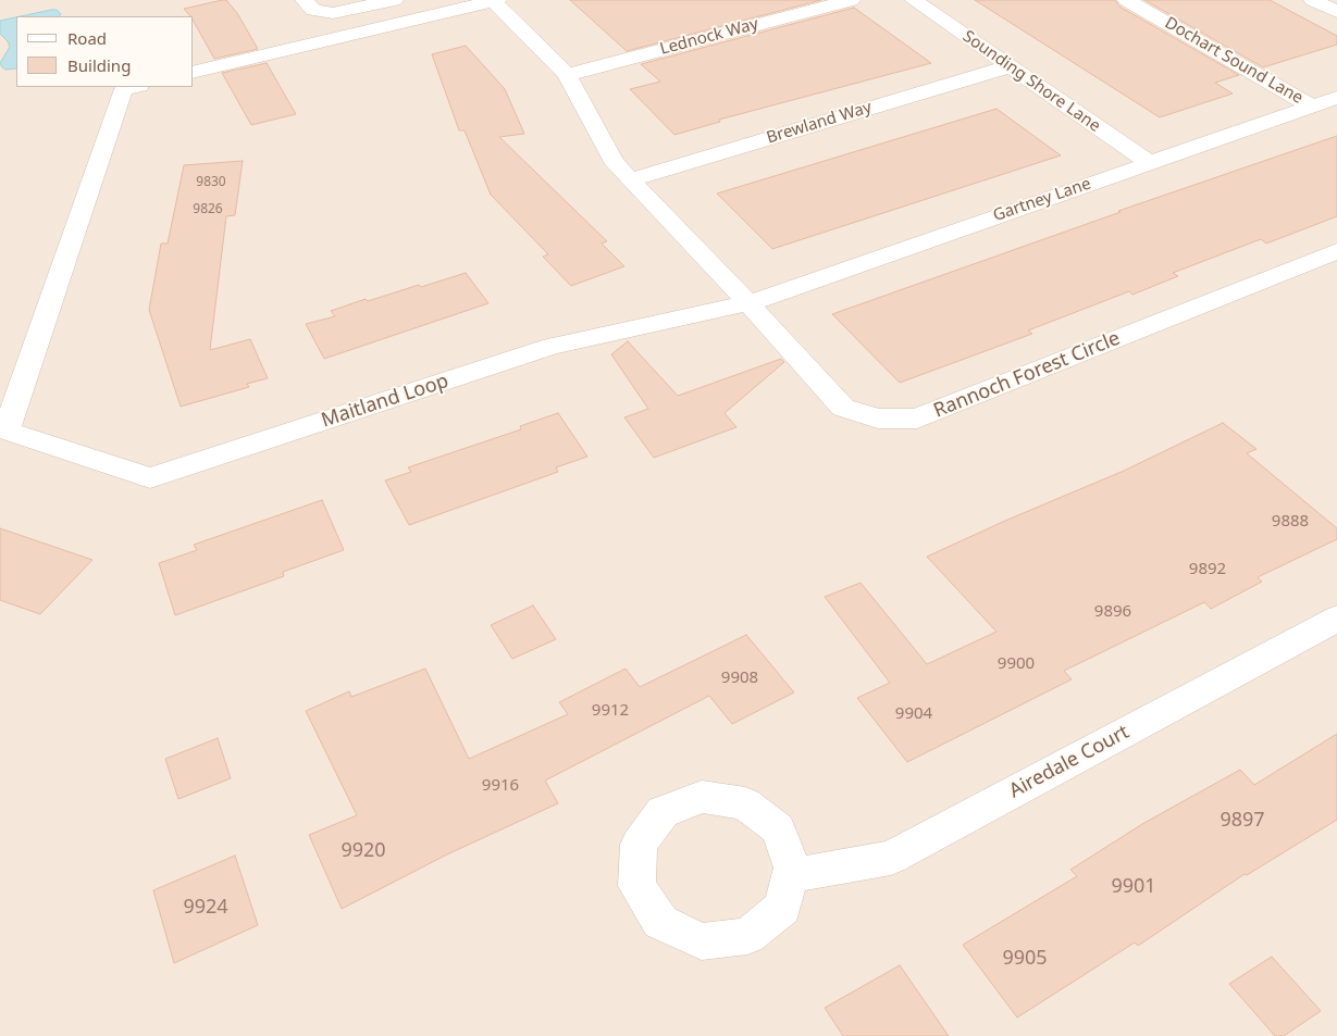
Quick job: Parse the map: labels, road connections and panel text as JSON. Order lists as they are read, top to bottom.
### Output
{
  "streets": {
    "street": [
      "Lednock Way",
      "Dochart Sound Lane",
      "Sounding Shore Lane",
      "Brewland Way",
      "Gartney Lane",
      "Rannoch Forest Circle",
      "Maitland Loop",
      "Airedale Court"
    ]
  },
  "crossings": [
    ["Dochart Sound Lane", "Gartney Lane"],
    ["Sounding Shore Lane", "Brewland Way"],
    ["Sounding Shore Lane", "Gartney Lane"],
    ["Gartney Lane", "Rannoch Forest Circle"],
    ["Gartney Lane", "Maitland Loop"],
    ["Rannoch Forest Circle", "Maitland Loop"]
  ],
  "house_numbers": [
    "9830",
    "9826",
    "9888",
    "9892",
    "9896",
    "9900",
    "9908",
    "9912",
    "9904",
    "9916",
    "9897",
    "9920",
    "9901",
    "9924",
    "9905"
  ],
  "legend": ["Road", "Building"]
}
